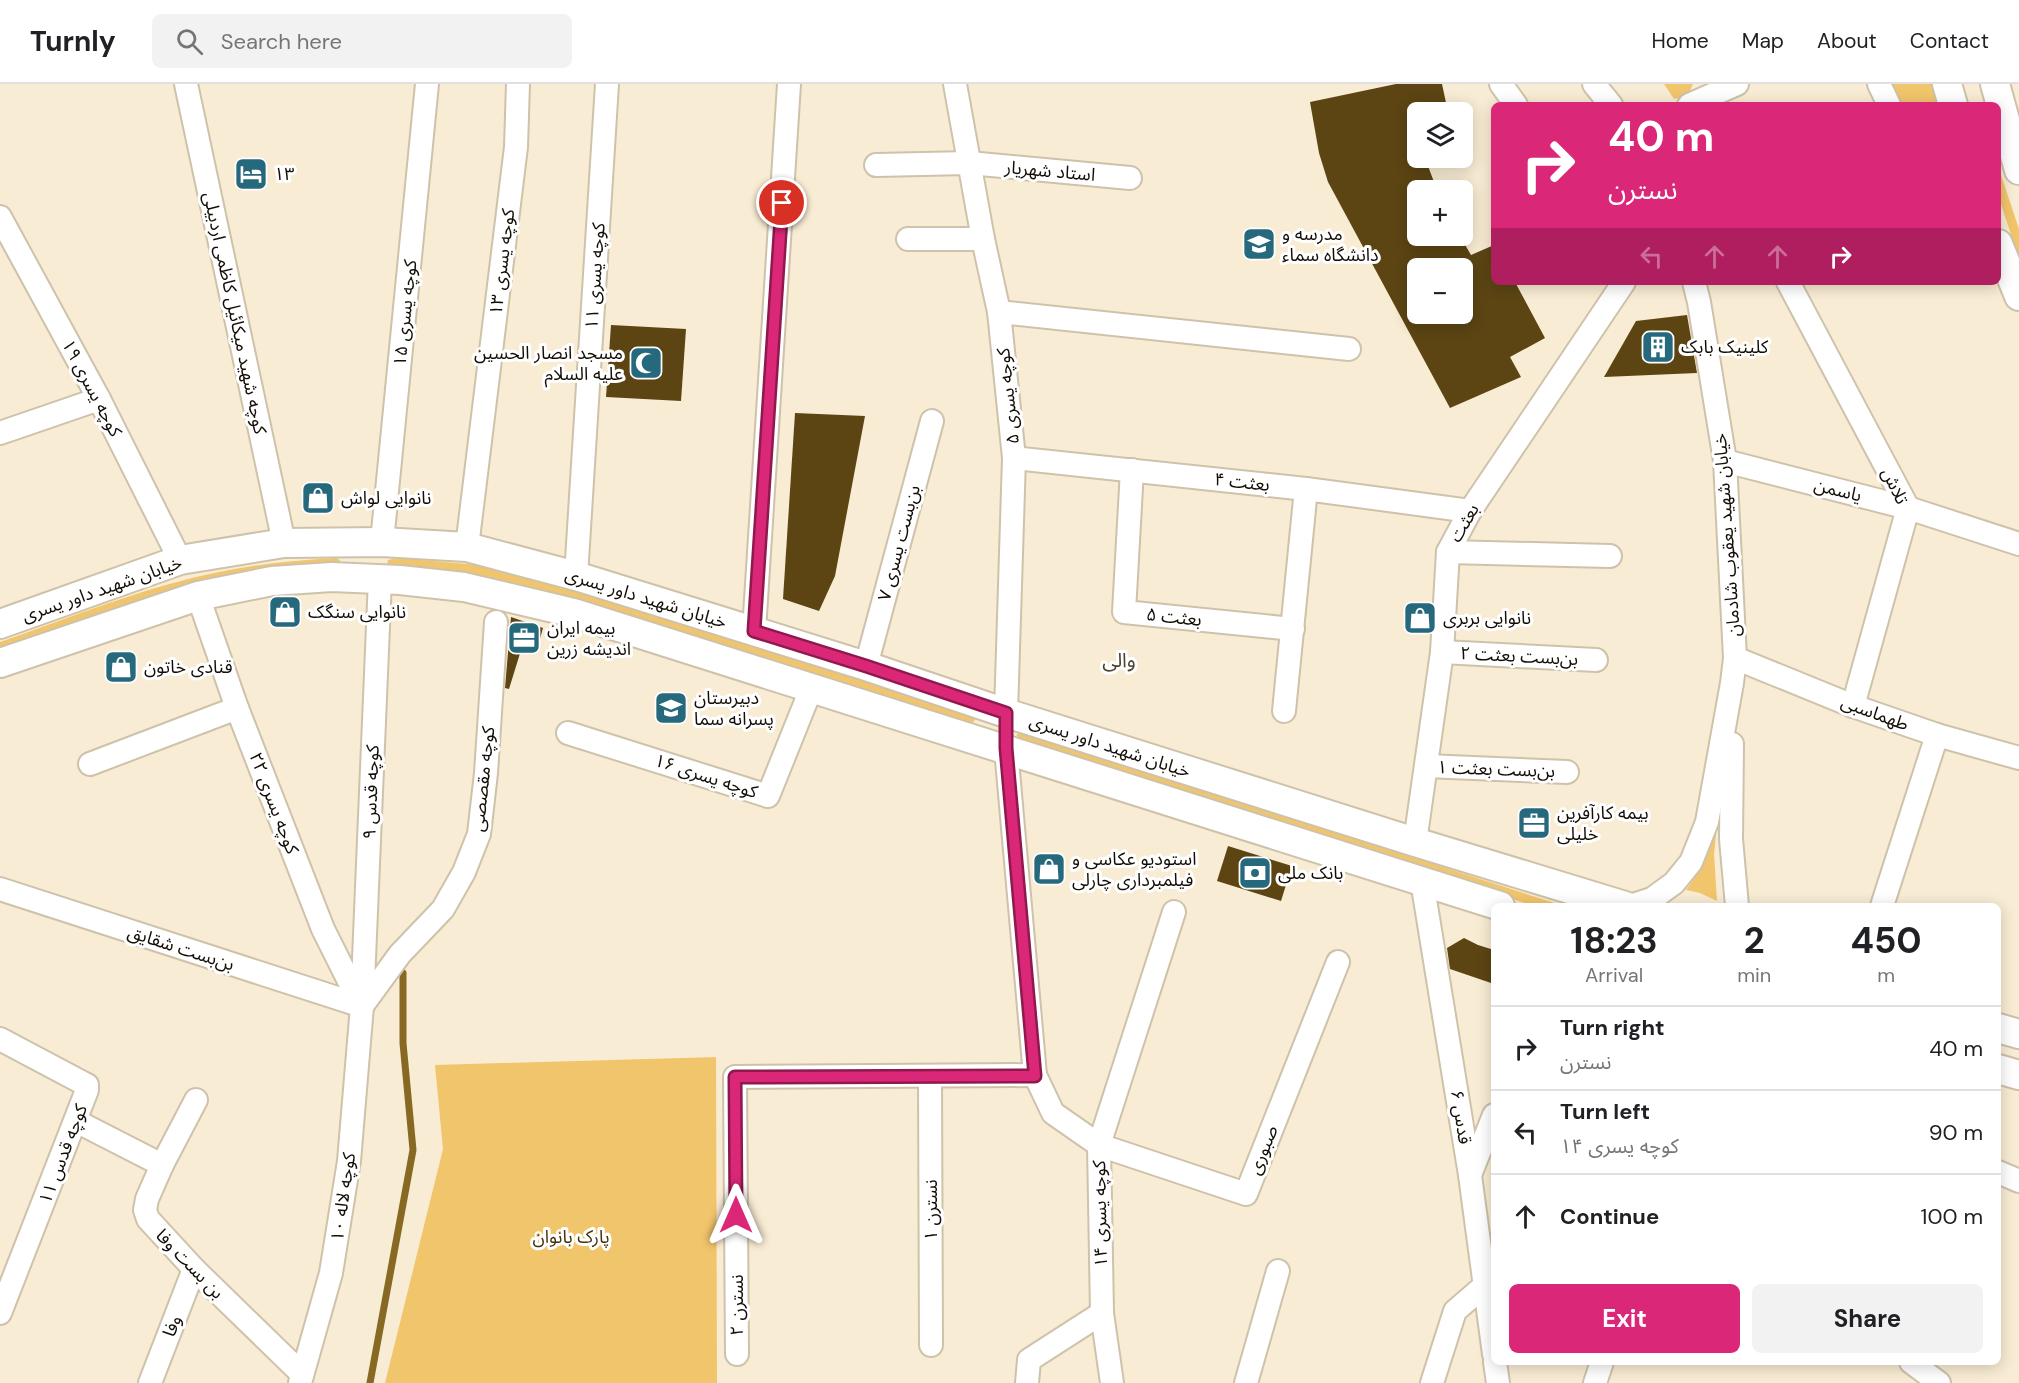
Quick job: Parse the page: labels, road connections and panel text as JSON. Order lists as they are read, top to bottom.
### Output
{
  "streets": {
    "main road": ["خیابان شهید داور یسری"],
    "street": [
      "استاد شهریار",
      "کوچه یسری ۱۳",
      "کوچه یسری ۱۱",
      "کوچه شهید میکائیل کاظمی اردبیلی",
      "کوچه یسری ۱۵",
      "کوچه یسری ۱۹",
      "کوچه یسری ۵",
      "بعثت ۴",
      "تلاش",
      "یاسمن",
      "بعثت",
      "خیابان شهید یعقوب شادمان",
      "بن‌بست یسری ۷",
      "بعثت ۵",
      "بن‌بست بعثت ۲",
      "طهماسبی",
      "بن‌بست بعثت ۱",
      "کوچه یسری ۱۶",
      "کوچه مقصصی",
      "کوچه قدس ۹",
      "کوچه یسری ۲۲",
      "بن‌بست شقایق",
      "قدس ۶",
      "صبوری",
      "کوچه قدس ۱۱",
      "کوچه لاله ۱۰",
      "نسترن ۱",
      "کوچه یسری ۱۴",
      "بن بست وفا",
      "نسترن ۲",
      "وفا"
    ]
  },
  "crossings": [
    ["استاد شهریار", "کوچه یسری ۵"],
    ["کوچه یسری ۱۳", "خیابان شهید داور یسری"],
    ["کوچه یسری ۱۱", "خیابان شهید داور یسری"],
    ["کوچه شهید میکائیل کاظمی اردبیلی", "خیابان شهید داور یسری"],
    ["کوچه یسری ۱۵", "خیابان شهید داور یسری"],
    ["کوچه یسری ۱۹", "خیابان شهید داور یسری"],
    ["کوچه یسری ۵", "بعثت ۴"],
    ["کوچه یسری ۵", "خیابان شهید داور یسری"],
    ["بعثت ۴", "بعثت"],
    ["بعثت ۴", "بعثت ۵"],
    ["تلاش", "یاسمن"],
    ["تلاش", "طهماسبی"],
    ["یاسمن", "خیابان شهید یعقوب شادمان"],
    ["بعثت", "خیابان شهید داور یسری"],
    ["بعثت", "بن‌بست بعثت ۲"],
    ["بعثت", "بن‌بست بعثت ۱"],
    ["خیابان شهید یعقوب شادمان", "طهماسبی"],
    ["بن‌بست یسری ۷", "خیابان شهید داور یسری"],
    ["خیابان شهید داور یسری", "کوچه یسری ۱۶"],
    ["خیابان شهید داور یسری", "کوچه قدس ۹"],
    ["خیابان شهید داور یسری", "کوچه یسری ۲۲"],
    ["خیابان شهید داور یسری", "قدس ۶"],
    ["خیابان شهید داور یسری", "کوچه یسری ۱۴"],
    ["کوچه مقصصی", "کوچه قدس ۹"],
    ["کوچه مقصصی", "کوچه یسری ۲۲"],
    ["کوچه مقصصی", "بن‌بست شقایق"],
    ["کوچه مقصصی", "کوچه لاله ۱۰"],
    ["کوچه قدس ۹", "کوچه یسری ۲۲"],
    ["کوچه قدس ۹", "بن‌بست شقایق"],
    ["کوچه قدس ۹", "کوچه لاله ۱۰"],
    ["کوچه یسری ۲۲", "بن‌بست شقایق"],
    ["کوچه یسری ۲۲", "کوچه لاله ۱۰"],
    ["بن‌بست شقایق", "کوچه لاله ۱۰"],
    ["صبوری", "کوچه یسری ۱۴"],
    ["کوچه لاله ۱۰", "بن بست وفا"],
    ["نسترن ۱", "نسترن ۲"],
    ["بن بست وفا", "وفا"]
  ],
  "districts": ["والی"],
  "parks": ["پارک بانوان"],
  "places": {
    "hotel": ["۱۳"],
    "school or university": ["مدرسه و دانشگاه سماء", "دبیرستان پسرانه سما"],
    "building": ["کلینیک بابک"],
    "mosque": ["مسجد انصار الحسین علیه السلام"],
    "shop": [
      "نانوایی لواش",
      "نانوایی سنگک",
      "نانوایی بربری",
      "قنادی خاتون",
      "استودیو عکاسی و فیلمبرداری چارلی"
    ],
    "office": ["بیمه ایران اندیشه زرین", "بیمه کارآفرین خلیلی"],
    "bank": ["بانک ملی"]
  },
  "page": {
    "header": "Turnly",
    "search": "Search here",
    "nav": [
      "Home",
      "Map",
      "About",
      "Contact"
    ],
    "map_buttons": ["+", "−"],
    "turn": ["40 m", "نسترن"],
    "eta": [
      "18:23",
      "Arrival",
      "2",
      "min",
      "450",
      "m"
    ],
    "list": [
      {
        "name": "Turn right",
        "note": "نسترن",
        "value": "40 m"
      },
      {
        "name": "Turn left",
        "note": "کوچه یسری ۱۴",
        "value": "90 m"
      },
      {
        "name": "Continue",
        "value": "100 m"
      }
    ],
    "buttons": ["Exit", "Share"]
  }
}
